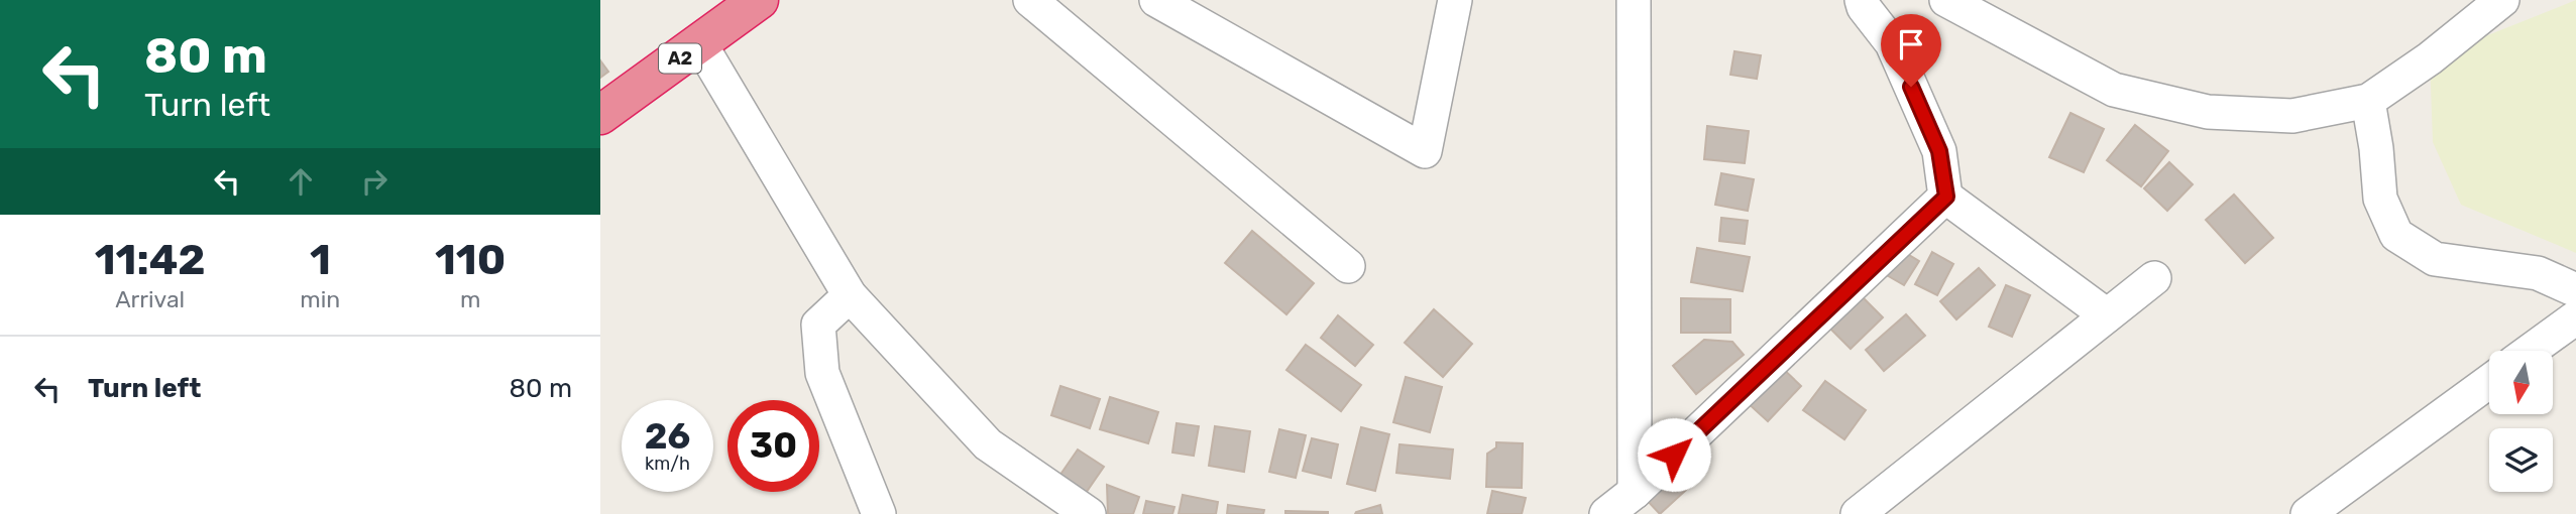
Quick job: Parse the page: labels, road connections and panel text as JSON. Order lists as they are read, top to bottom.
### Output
{
  "streets": {
    "highway": ["A2"]
  },
  "north": "bottom",
  "page": {
    "turn": ["80 m", "Turn left"],
    "eta": [
      "11:42",
      "Arrival",
      "1",
      "min",
      "110",
      "m"
    ],
    "list": [
      {
        "name": "Turn left",
        "value": "80 m"
      }
    ],
    "speed": "26 km/h",
    "limit": "30"
  }
}
